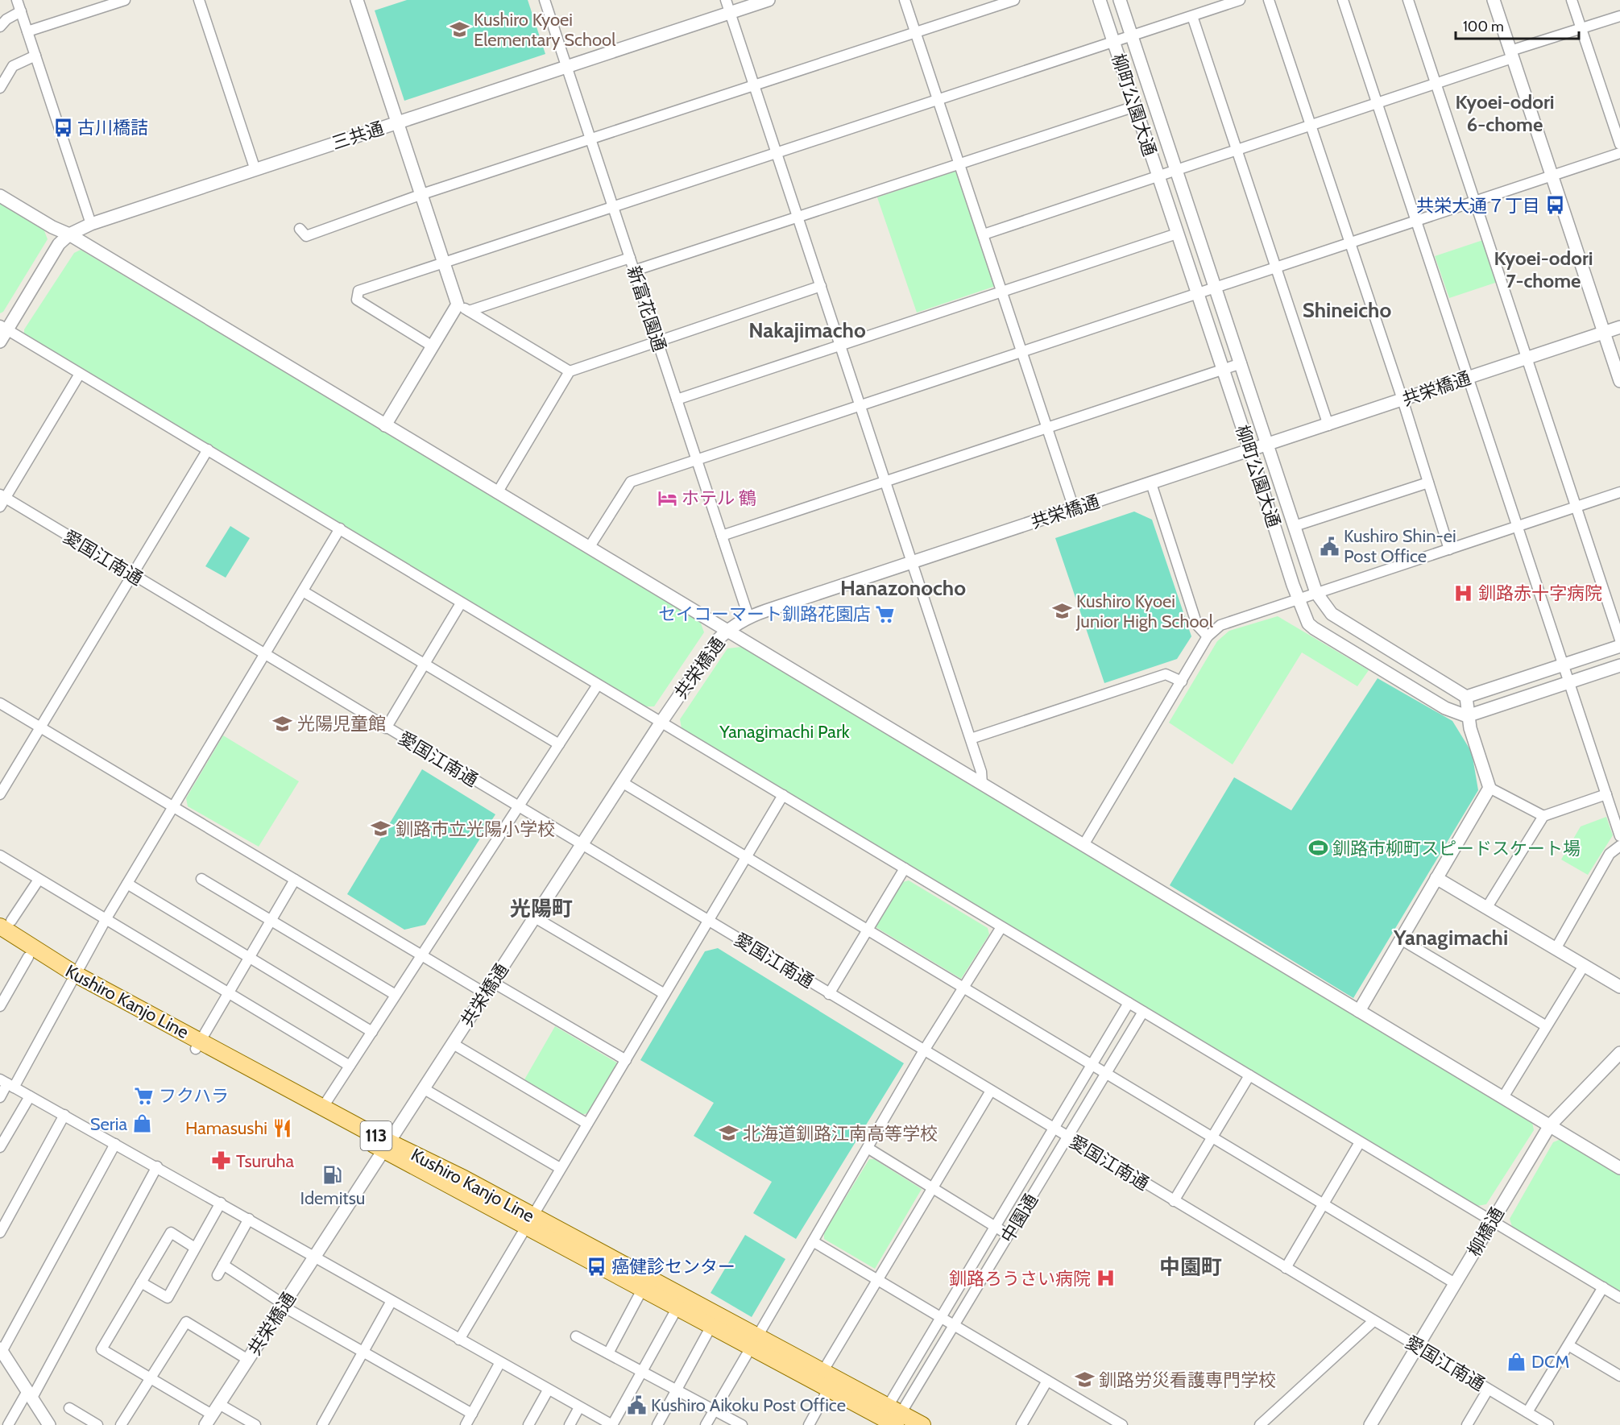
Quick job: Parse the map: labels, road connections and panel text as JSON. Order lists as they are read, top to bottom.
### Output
{
  "streets": {
    "main road": ["Kushiro Kanjo Line", "113"],
    "street": [
      "柳町公園大通",
      "三共通",
      "新富花園通",
      "共栄橋通",
      "愛国江南通",
      "中園通",
      "柳橋通"
    ]
  },
  "crossings": [
    ["柳町公園大通", "共栄橋通"],
    ["三共通", "新富花園通"],
    ["新富花園通", "共栄橋通"],
    ["共栄橋通", "愛国江南通"],
    ["共栄橋通", "Kushiro Kanjo Line"],
    ["愛国江南通", "中園通"],
    ["愛国江南通", "柳橋通"],
    ["Kushiro Kanjo Line", "中園通"]
  ],
  "districts": [
    "Kyoei-odori 6-chome",
    "Kyoei-odori 7-chome",
    "Shineicho",
    "Nakajimacho",
    "Hanazonocho",
    "光陽町",
    "Yanagimachi",
    "中園町"
  ],
  "parks": ["Yanagimachi Park"],
  "places": {
    "school or university": [
      "Kushiro Kyoei Elementary School",
      "Kushiro Kyoei Junior High School",
      "光陽児童館",
      "釧路市立光陽小学校",
      "北海道釧路江南高等学校",
      "釧路労災看護専門学校"
    ],
    "bus stop": ["古川橋詰", "共栄大通７丁目", "癌健診センター"],
    "hotel": ["ホテル 鶴"],
    "public building": ["Kushiro Shin-ei Post Office", "Kushiro Aikoku Post Office"],
    "hospital": ["釧路赤十字病院", "釧路ろうさい病院"],
    "supermarket": ["セイコーマート釧路花園店", "フクハラ"],
    "sports": ["釧路市柳町スピードスケート場"],
    "shop": ["Seria", "DCM"],
    "restaurant": ["Hamasushi"],
    "pharmacy": ["Tsuruha"],
    "fuel station": ["Idemitsu"]
  },
  "scale_bar": "100 m"
}
